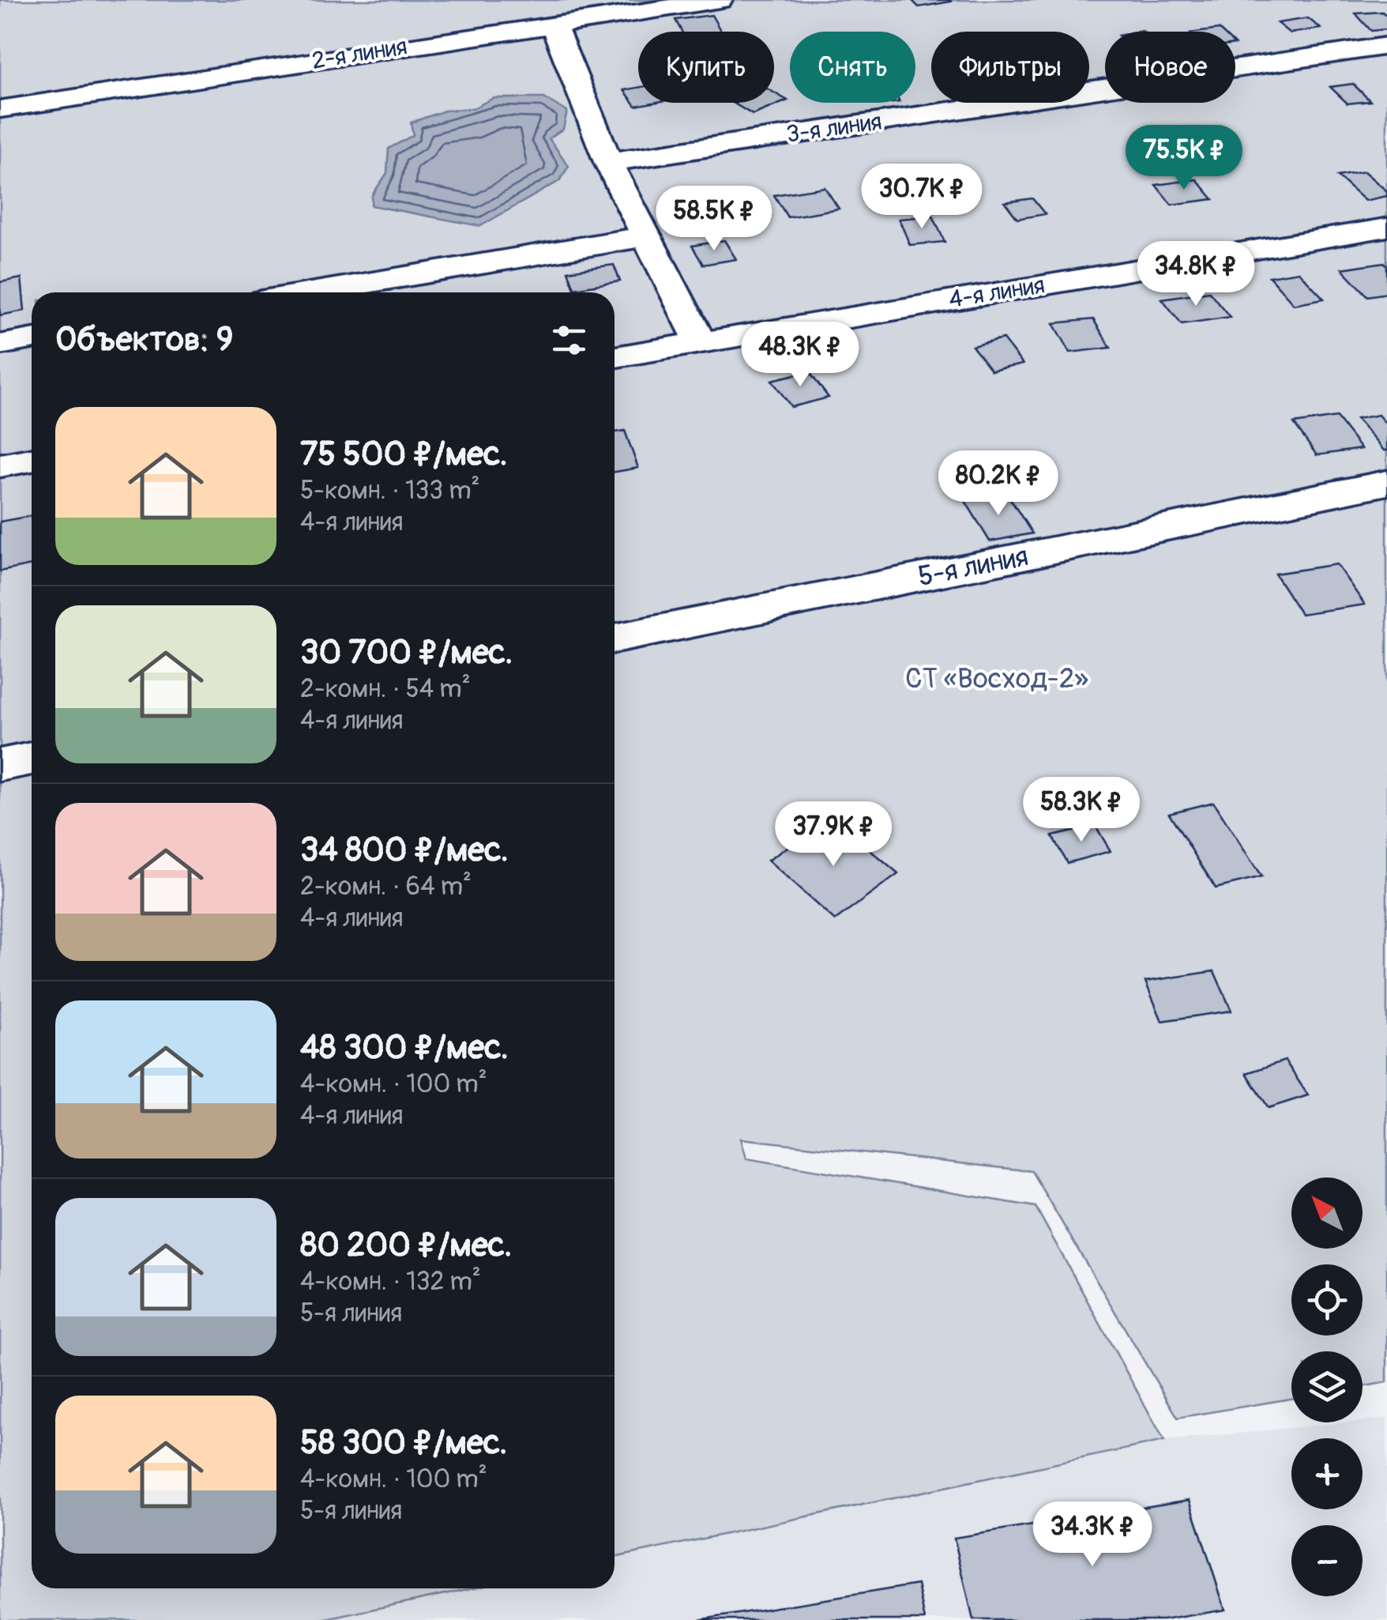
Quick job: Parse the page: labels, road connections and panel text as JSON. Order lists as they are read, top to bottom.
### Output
{
  "streets": {
    "street": [
      "2-я линия",
      "3-я линия",
      "4-я линия",
      "5-я линия"
    ]
  },
  "parks": ["СТ «Восход-2»"],
  "north": "top left",
  "page": {
    "chip": [
      "Купить",
      "Снять",
      "Фильтры",
      "Новое"
    ],
    "price": [
      "75.5K ₽",
      "30.7K ₽",
      "58.5K ₽",
      "34.8K ₽",
      "48.3K ₽",
      "80.2K ₽",
      "58.3K ₽",
      "37.9K ₽",
      "34.3K ₽"
    ],
    "heading": "Объектов: 9",
    "list": [
      {
        "name": "75 500 ₽/мес.",
        "note": "5-комн. · 133 m² · 4-я линия"
      },
      {
        "name": "30 700 ₽/мес.",
        "note": "2-комн. · 54 m² · 4-я линия"
      },
      {
        "name": "34 800 ₽/мес.",
        "note": "2-комн. · 64 m² · 4-я линия"
      },
      {
        "name": "48 300 ₽/мес.",
        "note": "4-комн. · 100 m² · 4-я линия"
      },
      {
        "name": "80 200 ₽/мес.",
        "note": "4-комн. · 132 m² · 5-я линия"
      },
      {
        "name": "58 300 ₽/мес.",
        "note": "4-комн. · 100 m² · 5-я линия"
      }
    ],
    "map_buttons": ["+", "−"]
  }
}
